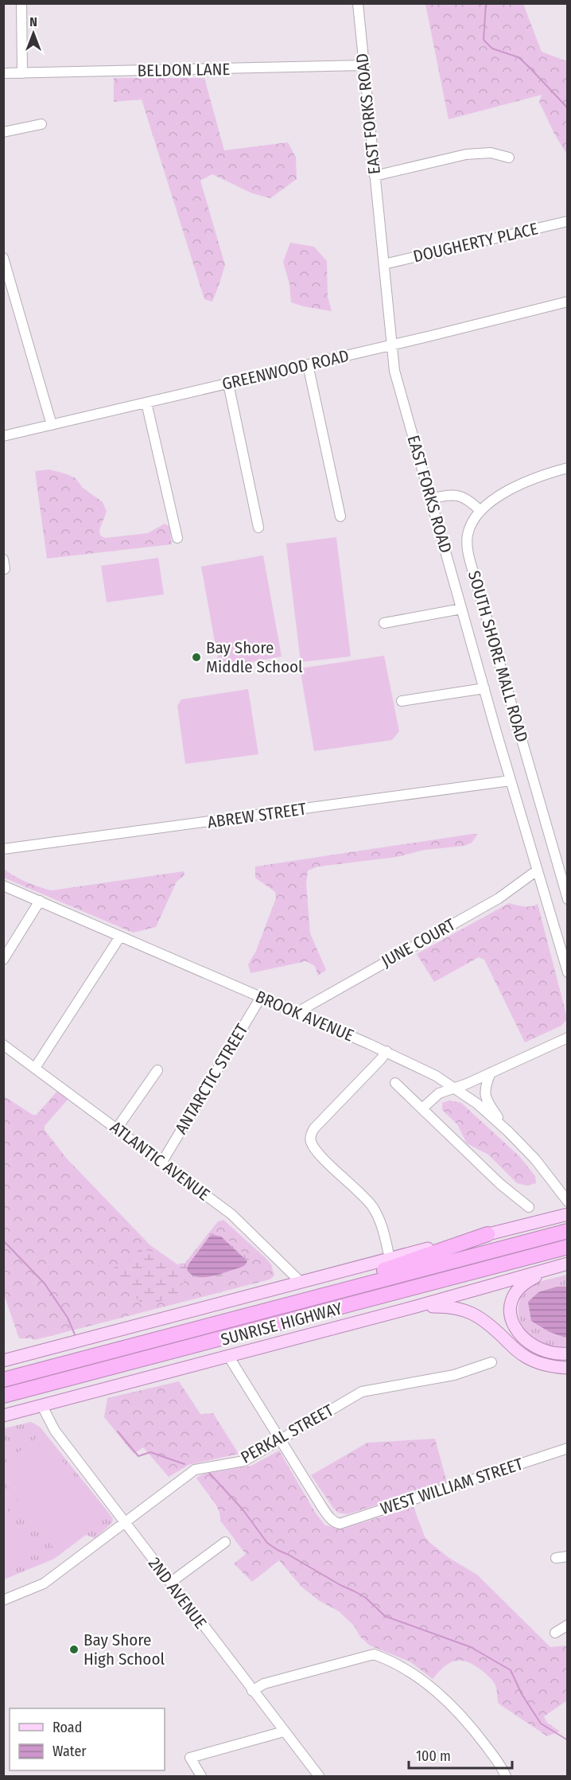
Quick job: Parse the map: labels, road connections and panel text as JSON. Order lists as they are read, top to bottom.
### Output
{
  "streets": {
    "highway": ["SUNRISE HIGHWAY"],
    "street": [
      "BELDON LANE",
      "EAST FORKS ROAD",
      "DOUGHERTY PLACE",
      "GREENWOOD ROAD",
      "SOUTH SHORE MALL ROAD",
      "ABREW STREET",
      "JUNE COURT",
      "BROOK AVENUE",
      "ANTARCTIC STREET",
      "ATLANTIC AVENUE",
      "PERKAL STREET",
      "WEST WILLIAM STREET",
      "2ND AVENUE"
    ]
  },
  "crossings": [
    ["BELDON LANE", "EAST FORKS ROAD"],
    ["EAST FORKS ROAD", "DOUGHERTY PLACE"],
    ["EAST FORKS ROAD", "GREENWOOD ROAD"],
    ["EAST FORKS ROAD", "ABREW STREET"],
    ["EAST FORKS ROAD", "JUNE COURT"],
    ["JUNE COURT", "BROOK AVENUE"],
    ["BROOK AVENUE", "ANTARCTIC STREET"],
    ["ANTARCTIC STREET", "ATLANTIC AVENUE"],
    ["SUNRISE HIGHWAY", "2ND AVENUE"],
    ["PERKAL STREET", "WEST WILLIAM STREET"],
    ["PERKAL STREET", "2ND AVENUE"]
  ],
  "places": ["Bay Shore Middle School", "Bay Shore High School"],
  "legend": ["Road", "Water"],
  "scale_bar": "100 m",
  "north": "top"
}
